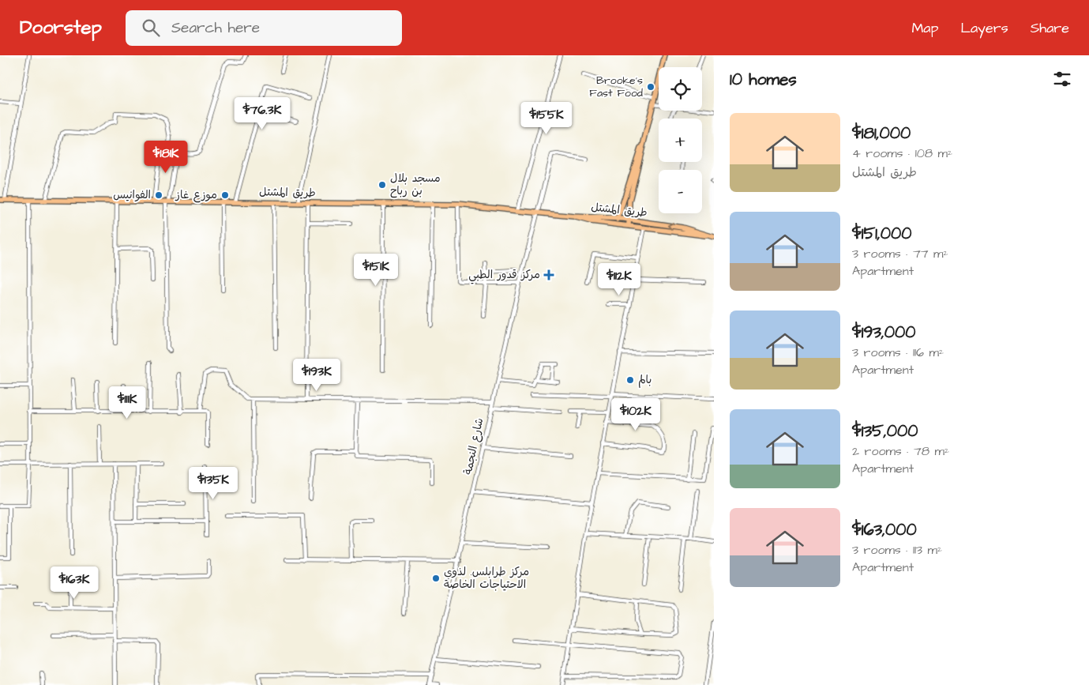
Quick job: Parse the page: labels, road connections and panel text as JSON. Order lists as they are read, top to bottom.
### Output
{
  "streets": {
    "main road": ["طريق المشتل"],
    "street": ["شارع النجمة"]
  },
  "crossings": [
    ["طريق المشتل", "شارع النجمة"]
  ],
  "places": {
    "other": [
      "Brooke's Fast Food",
      "مسجد بلال بن رباح",
      "الفوانيس",
      "موزع غاز",
      "بالم",
      "مركز طرابلس. لذوي الاحتياجات الخاصة"
    ],
    "health": ["مركز قدور الطبي"]
  },
  "page": {
    "header": "Doorstep",
    "search": "Search here",
    "nav": ["Map", "Layers", "Share"],
    "heading": "10 homes",
    "map_buttons": ["+", "−"],
    "price": [
      "$76.3K",
      "$155K",
      "$181K",
      "$151K",
      "$112K",
      "$193K",
      "$111K",
      "$102K",
      "$135K",
      "$163K"
    ],
    "list": [
      {
        "name": "$181,000",
        "note": "4 rooms · 108 m² · طريق المشتل"
      },
      {
        "name": "$151,000",
        "note": "3 rooms · 77 m² · Apartment"
      },
      {
        "name": "$193,000",
        "note": "3 rooms · 116 m² · Apartment"
      },
      {
        "name": "$135,000",
        "note": "2 rooms · 78 m² · Apartment"
      },
      {
        "name": "$163,000",
        "note": "3 rooms · 113 m² · Apartment"
      }
    ]
  }
}
